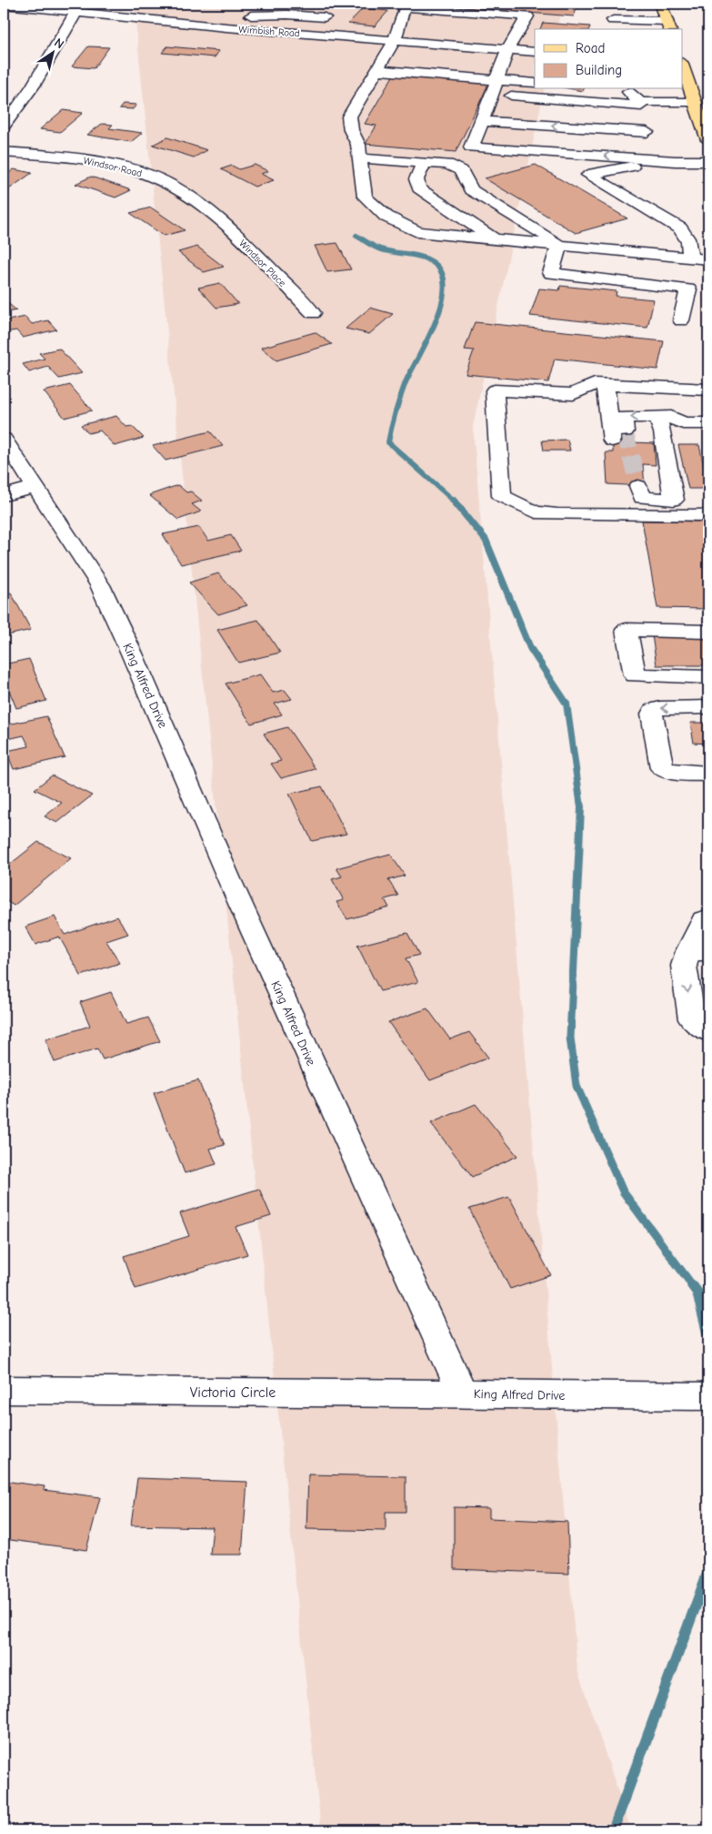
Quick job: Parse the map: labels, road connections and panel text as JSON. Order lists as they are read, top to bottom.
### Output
{
  "streets": {
    "street": [
      "Wimbish Road",
      "Windsor Road",
      "Windsor Place",
      "King Alfred Drive",
      "Victoria Circle"
    ]
  },
  "crossings": [
    ["Windsor Road", "Windsor Place"],
    ["King Alfred Drive", "Victoria Circle"]
  ],
  "legend": ["Road", "Building"],
  "north": "top right"
}
